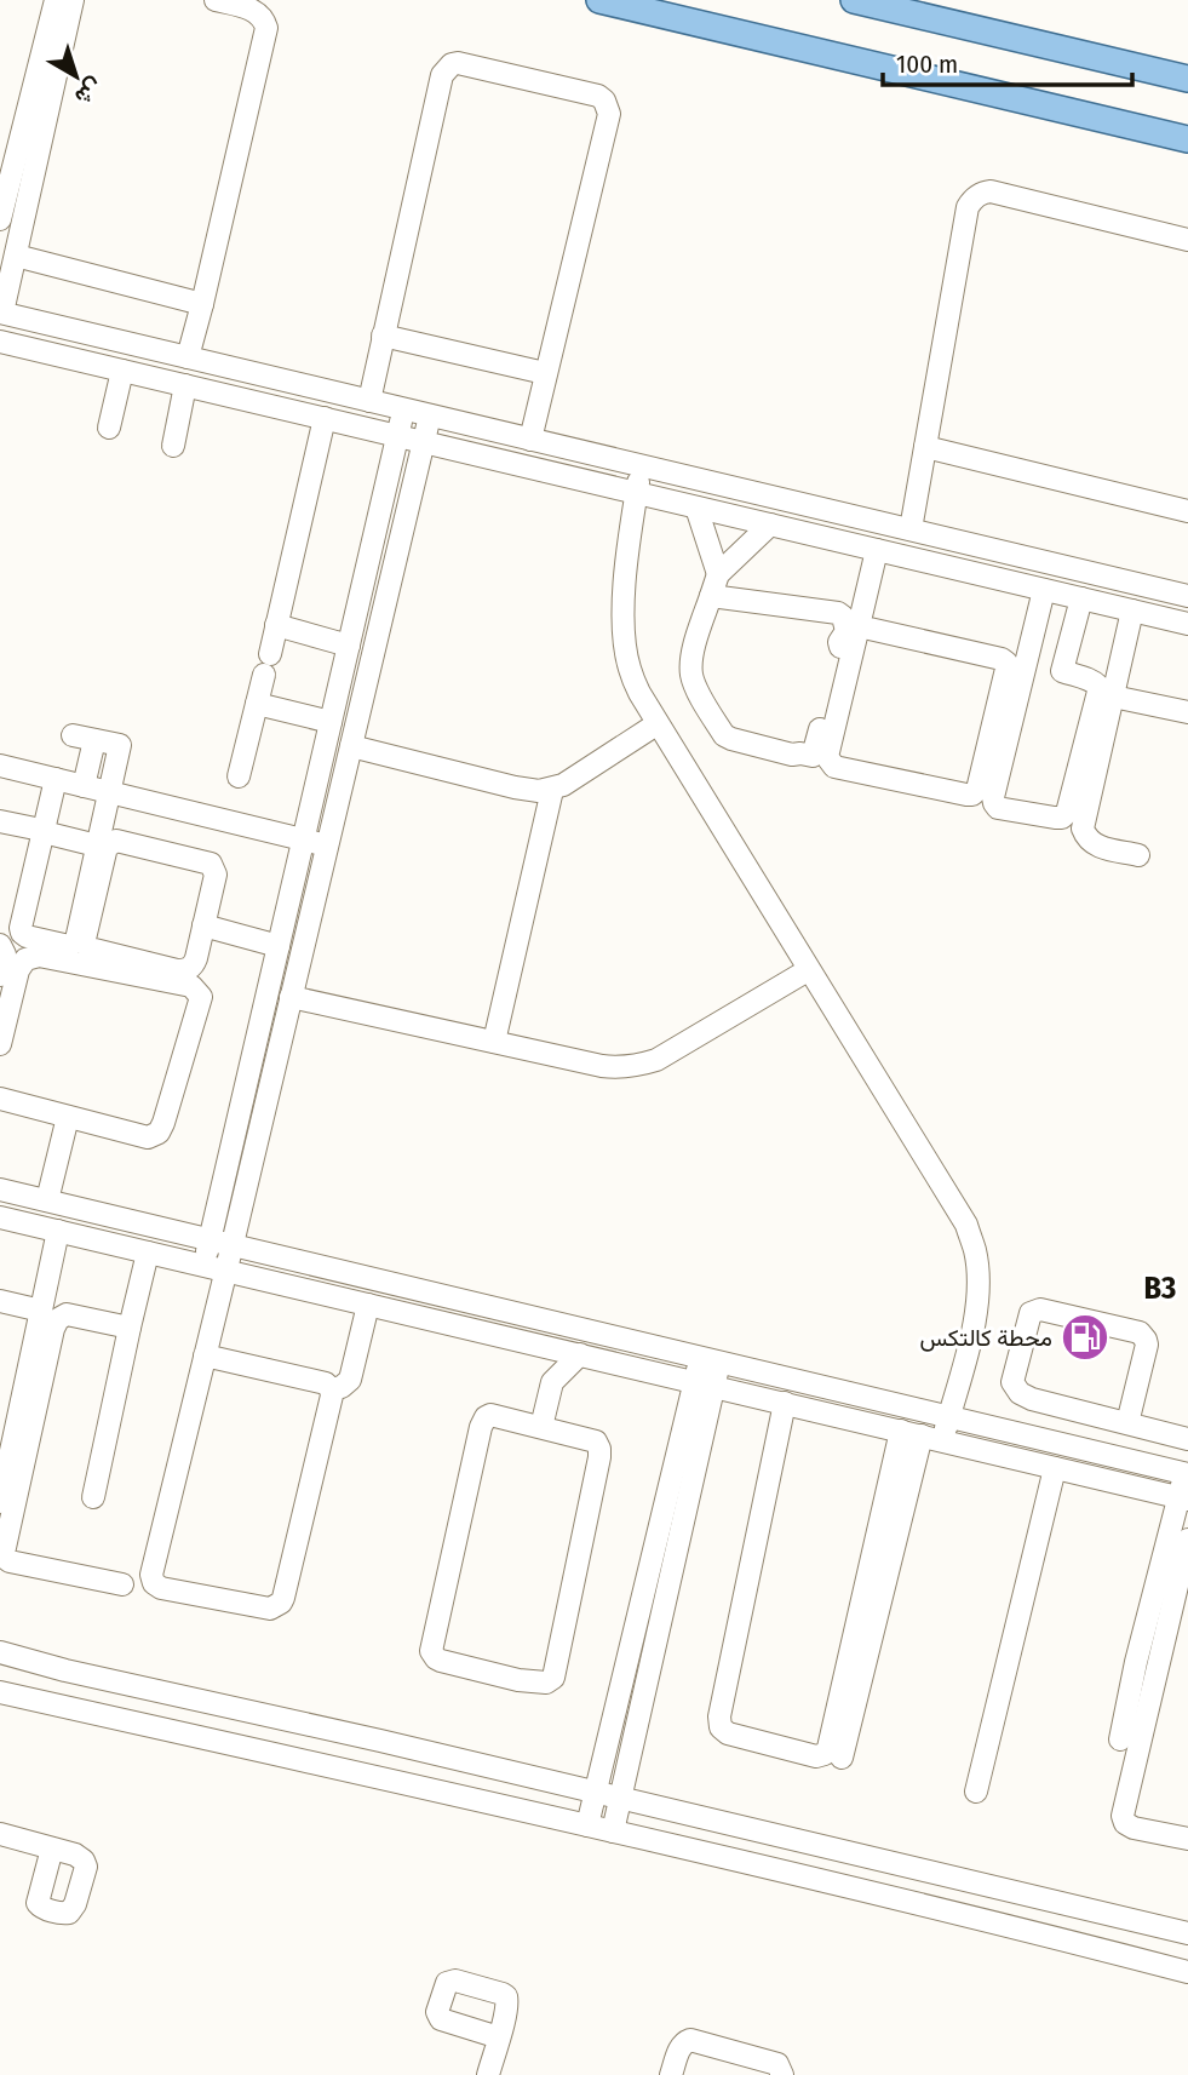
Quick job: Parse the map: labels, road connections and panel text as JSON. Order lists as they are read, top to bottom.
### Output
{
  "districts": ["B3"],
  "places": {
    "fuel station": ["محطة كالتكس"]
  },
  "scale_bar": "100 m",
  "north": "bottom right"
}
